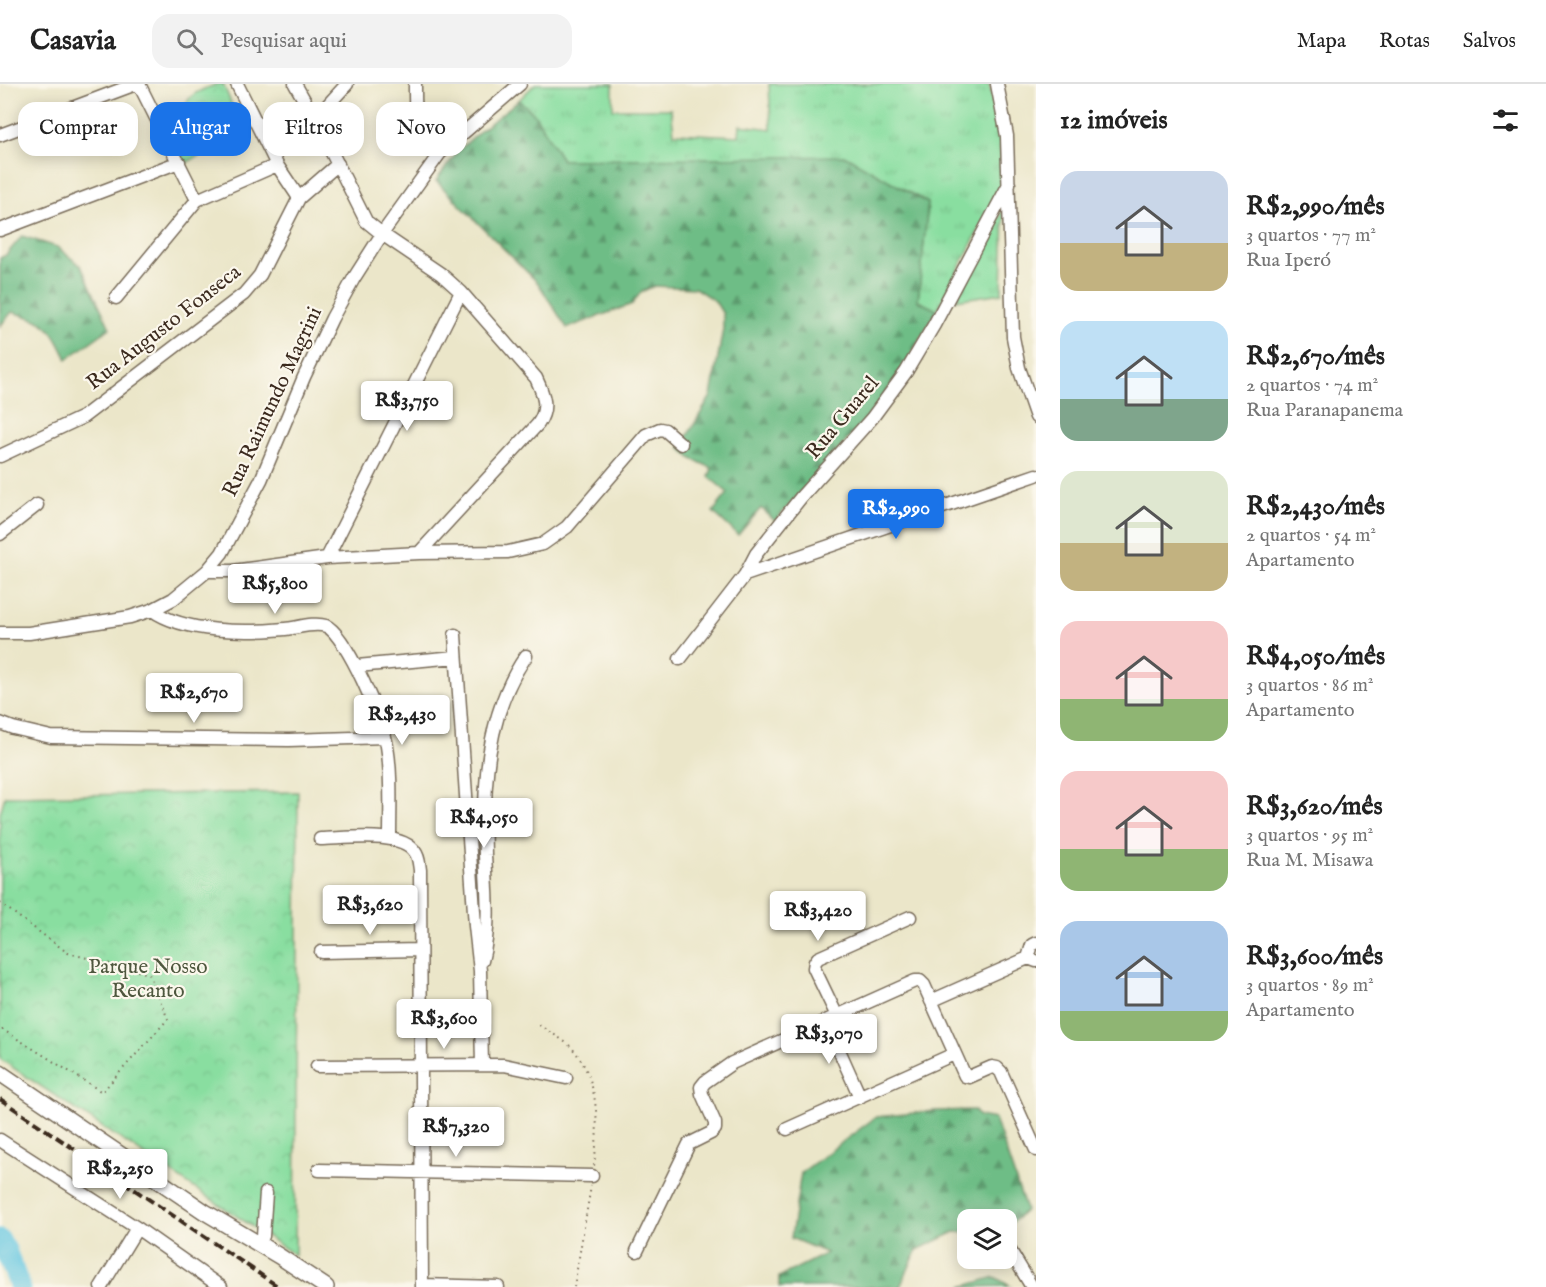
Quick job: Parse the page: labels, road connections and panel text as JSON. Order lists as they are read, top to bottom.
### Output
{
  "streets": {
    "street": ["Rua Augusto Fonseca", "Rua Raimundo Magrini", "Rua Guarel"]
  },
  "parks": ["Parque Nosso Recanto"],
  "page": {
    "header": "Casavia",
    "search": "Pesquisar aqui",
    "nav": ["Mapa", "Rotas", "Salvos"],
    "heading": "12 imóveis",
    "chip": [
      "Comprar",
      "Alugar",
      "Filtros",
      "Novo"
    ],
    "list": [
      {
        "name": "R$2,990/mês",
        "note": "3 quartos · 77 m² · Rua Iperó"
      },
      {
        "name": "R$2,670/mês",
        "note": "2 quartos · 74 m² · Rua Paranapanema"
      },
      {
        "name": "R$2,430/mês",
        "note": "2 quartos · 54 m² · Apartamento"
      },
      {
        "name": "R$4,050/mês",
        "note": "3 quartos · 86 m² · Apartamento"
      },
      {
        "name": "R$3,620/mês",
        "note": "3 quartos · 95 m² · Rua M. Misawa"
      },
      {
        "name": "R$3,600/mês",
        "note": "3 quartos · 89 m² · Apartamento"
      }
    ],
    "price": [
      "R$3,750",
      "R$2,990",
      "R$5,800",
      "R$2,670",
      "R$2,430",
      "R$4,050",
      "R$3,620",
      "R$3,420",
      "R$3,600",
      "R$3,070",
      "R$7,320",
      "R$2,250"
    ]
  }
}
